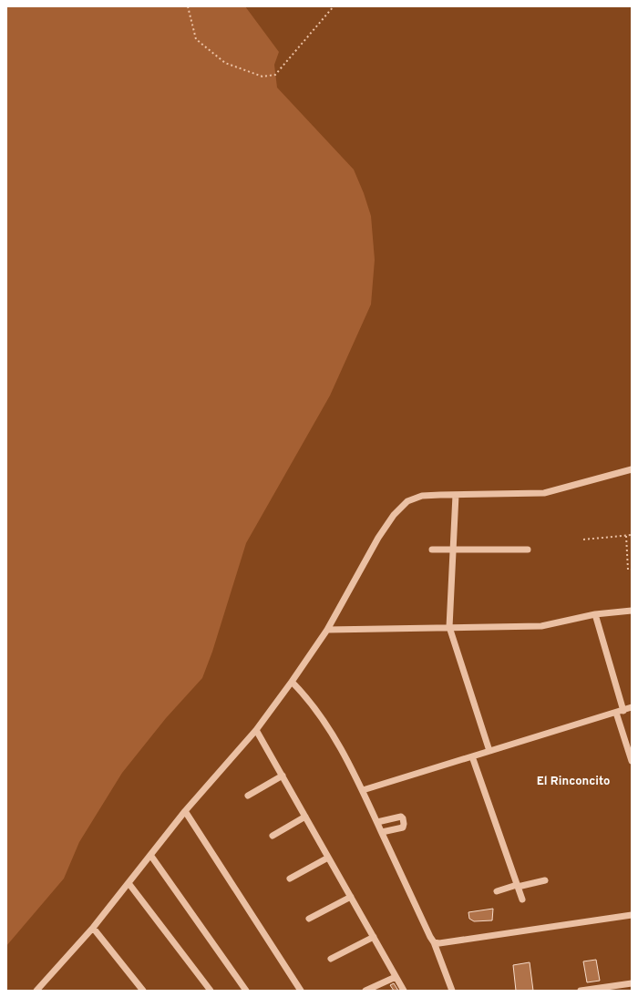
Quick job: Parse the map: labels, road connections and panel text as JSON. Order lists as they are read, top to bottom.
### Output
{
  "districts": ["El Rinconcito"]
}
